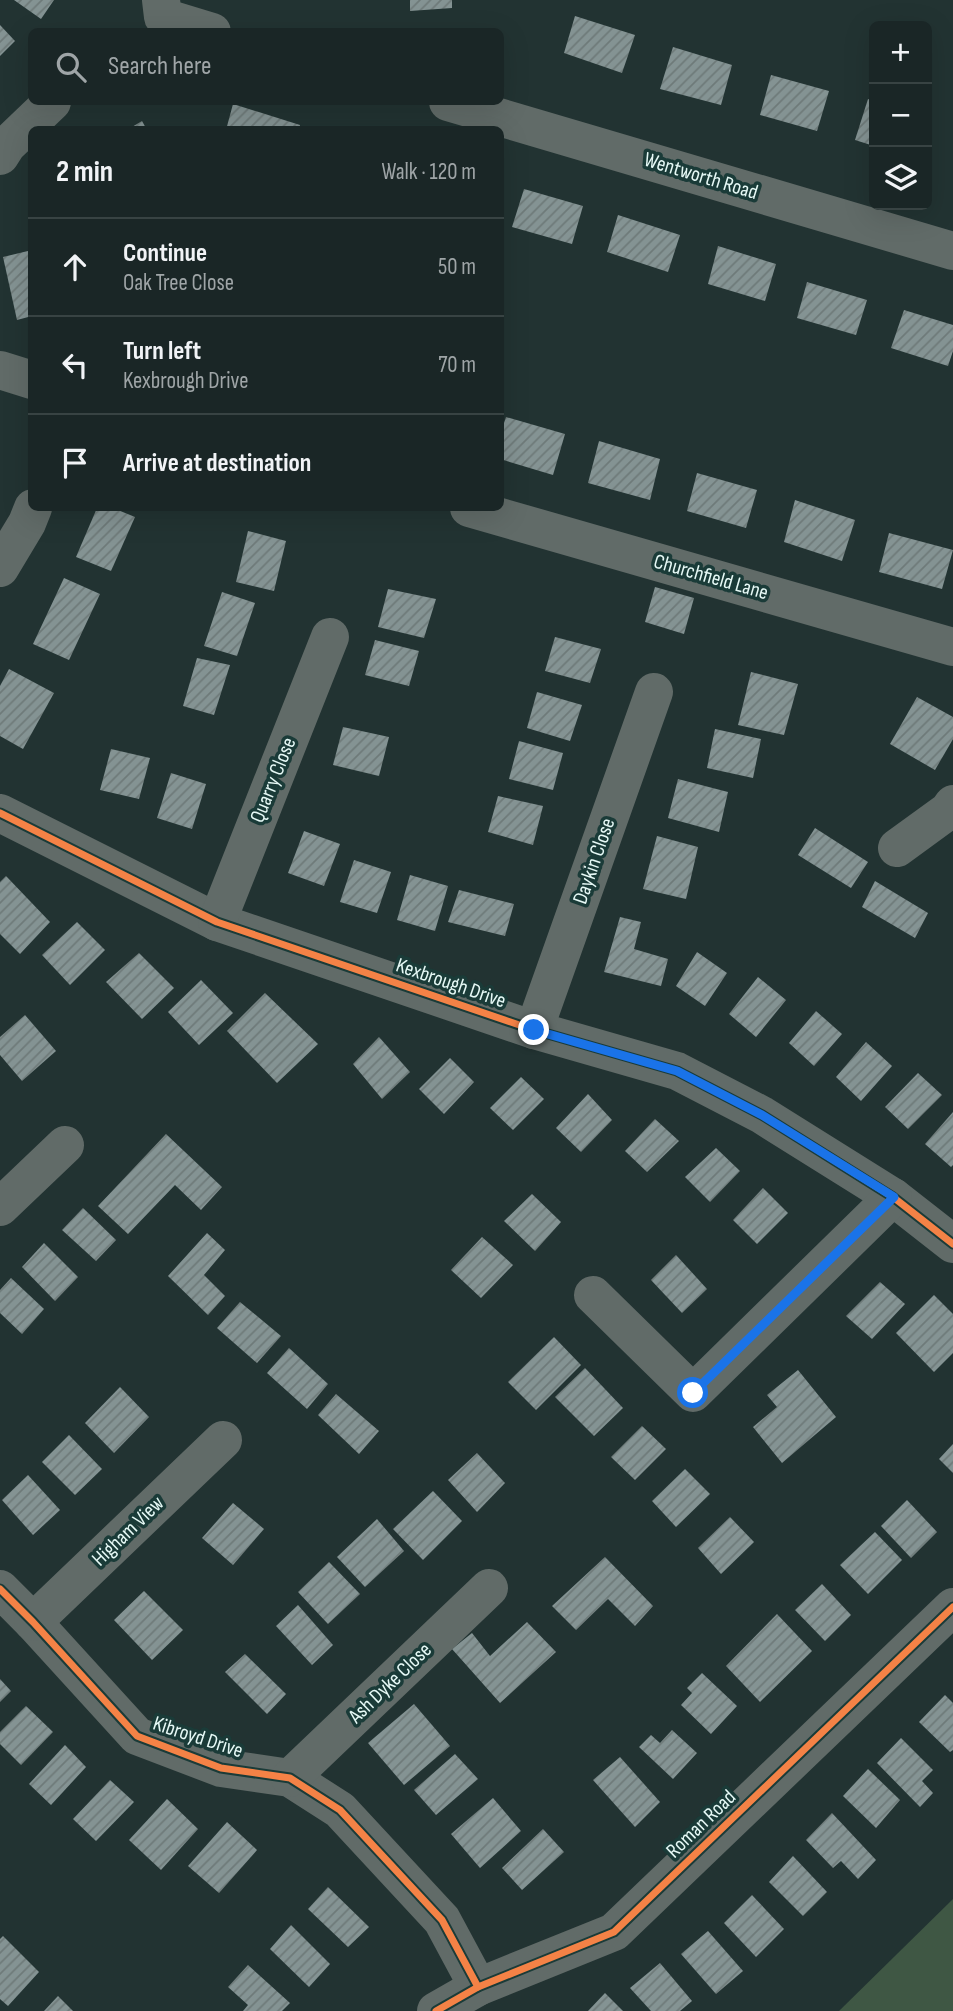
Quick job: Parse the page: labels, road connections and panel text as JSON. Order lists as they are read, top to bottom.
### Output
{
  "streets": {
    "street": [
      "Wentworth Road",
      "Churchfield Lane",
      "Quarry Close",
      "Daykin Close",
      "Kexbrough Drive",
      "Higham View",
      "Ash Dyke Close",
      "Kibroyd Drive",
      "Roman Road"
    ]
  },
  "crossings": [
    ["Quarry Close", "Kexbrough Drive"],
    ["Daykin Close", "Kexbrough Drive"],
    ["Higham View", "Kibroyd Drive"],
    ["Ash Dyke Close", "Kibroyd Drive"],
    ["Kibroyd Drive", "Roman Road"]
  ],
  "page": {
    "map_buttons": ["+", "−"],
    "search": "Search here",
    "heading": ["2 min", "Walk · 120 m"],
    "list": [
      ["Continue", "Oak Tree Close", "50 m"],
      ["Turn left", "Kexbrough Drive", "70 m"],
      "Arrive at destination"
    ]
  }
}
